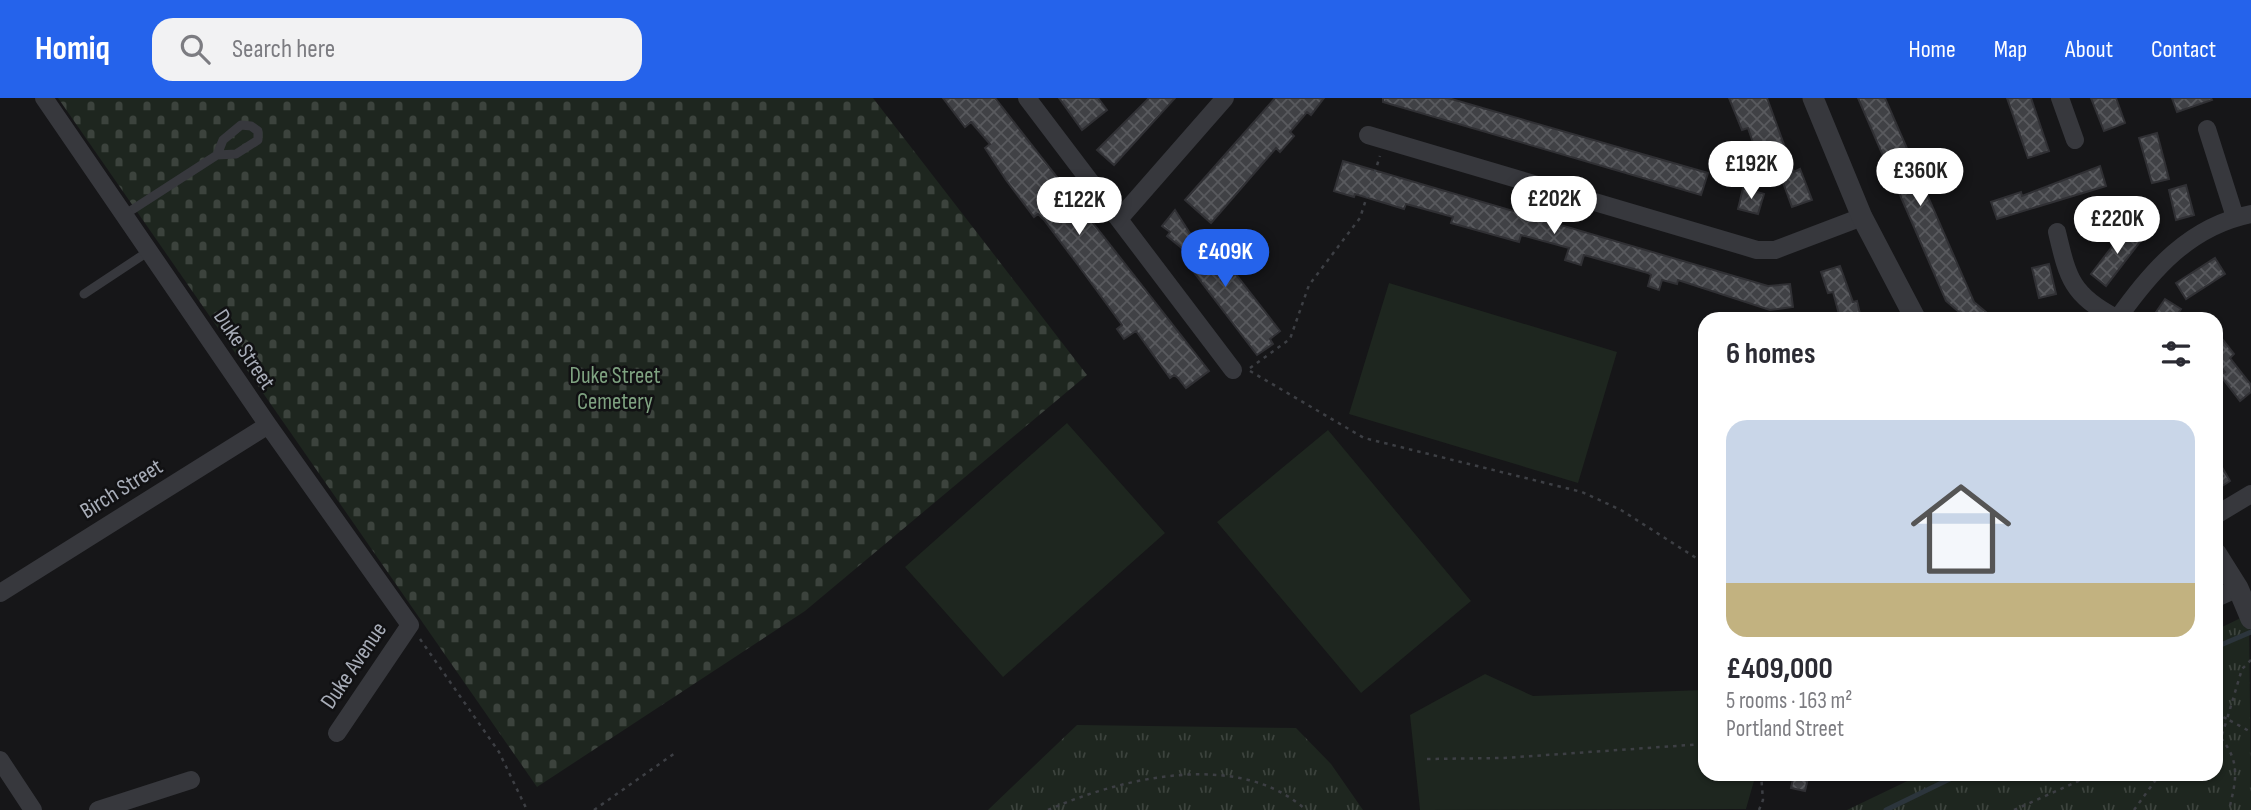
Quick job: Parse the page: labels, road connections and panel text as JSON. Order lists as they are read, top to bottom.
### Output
{
  "streets": {
    "street": ["Duke Street", "Birch Street", "Duke Avenue"]
  },
  "crossings": [
    ["Duke Street", "Birch Street"],
    ["Duke Street", "Duke Avenue"]
  ],
  "parks": ["Duke Street Cemetery"],
  "page": {
    "header": "Homiq",
    "search": "Search here",
    "nav": [
      "Home",
      "Map",
      "About",
      "Contact"
    ],
    "price": [
      "£192K",
      "£360K",
      "£202K",
      "£122K",
      "£220K",
      "£409K"
    ],
    "heading": "6 homes",
    "list": [
      {
        "name": "£409,000",
        "note": "5 rooms · 163 m² · Portland Street"
      }
    ]
  }
}
